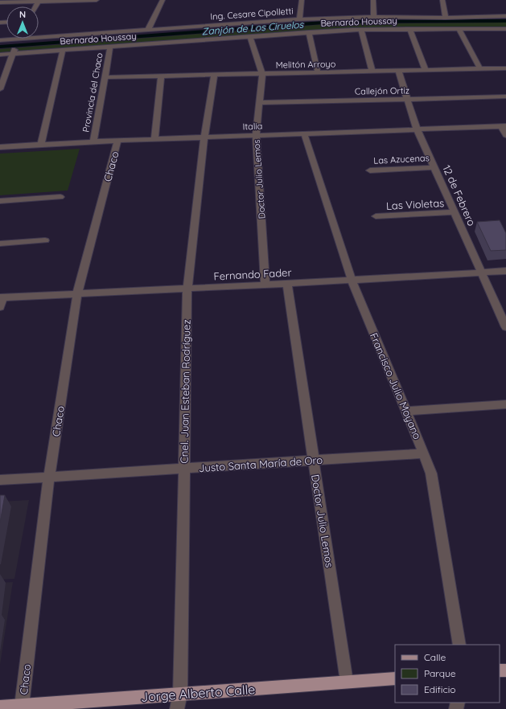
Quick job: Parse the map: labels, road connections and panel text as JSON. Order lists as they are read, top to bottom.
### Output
{
  "streets": {
    "main road": ["Jorge Alberto Calle"],
    "street": [
      "Ing. Cesare Cipolletti",
      "Bernardo Houssay",
      "Melitón Arroyo",
      "Callejón Ortiz",
      "Provincia del Chaco",
      "Italia",
      "Las Azucenas",
      "Chaco",
      "Doctor Julio Lemos",
      "12 de Febrero",
      "Las Violetas",
      "Fernando Fader",
      "Francisco Julio Moyano",
      "Cnel. Juan Esteban Rodríguez",
      "Justo Santa María de Oro"
    ]
  },
  "crossings": [
    ["Bernardo Houssay", "Provincia del Chaco"],
    ["Bernardo Houssay", "Doctor Julio Lemos"],
    ["Melitón Arroyo", "Provincia del Chaco"],
    ["Melitón Arroyo", "Doctor Julio Lemos"],
    ["Melitón Arroyo", "12 de Febrero"],
    ["Melitón Arroyo", "Cnel. Juan Esteban Rodríguez"],
    ["Callejón Ortiz", "Doctor Julio Lemos"],
    ["Callejón Ortiz", "12 de Febrero"],
    ["Provincia del Chaco", "Italia"],
    ["Italia", "Chaco"],
    ["Italia", "Doctor Julio Lemos"],
    ["Italia", "12 de Febrero"],
    ["Italia", "Francisco Julio Moyano"],
    ["Italia", "Cnel. Juan Esteban Rodríguez"],
    ["Las Azucenas", "12 de Febrero"],
    ["Chaco", "Fernando Fader"],
    ["Chaco", "Justo Santa María de Oro"],
    ["Chaco", "Jorge Alberto Calle"],
    ["Doctor Julio Lemos", "Fernando Fader"],
    ["Doctor Julio Lemos", "Justo Santa María de Oro"],
    ["Doctor Julio Lemos", "Jorge Alberto Calle"],
    ["12 de Febrero", "Las Violetas"],
    ["12 de Febrero", "Fernando Fader"],
    ["Fernando Fader", "Francisco Julio Moyano"],
    ["Fernando Fader", "Cnel. Juan Esteban Rodríguez"],
    ["Francisco Julio Moyano", "Justo Santa María de Oro"],
    ["Cnel. Juan Esteban Rodríguez", "Justo Santa María de Oro"],
    ["Cnel. Juan Esteban Rodríguez", "Jorge Alberto Calle"]
  ],
  "water": ["Zanjón de Los Ciruelos"],
  "legend": ["Calle", "Parque", "Edificio"],
  "north": "top"
}
